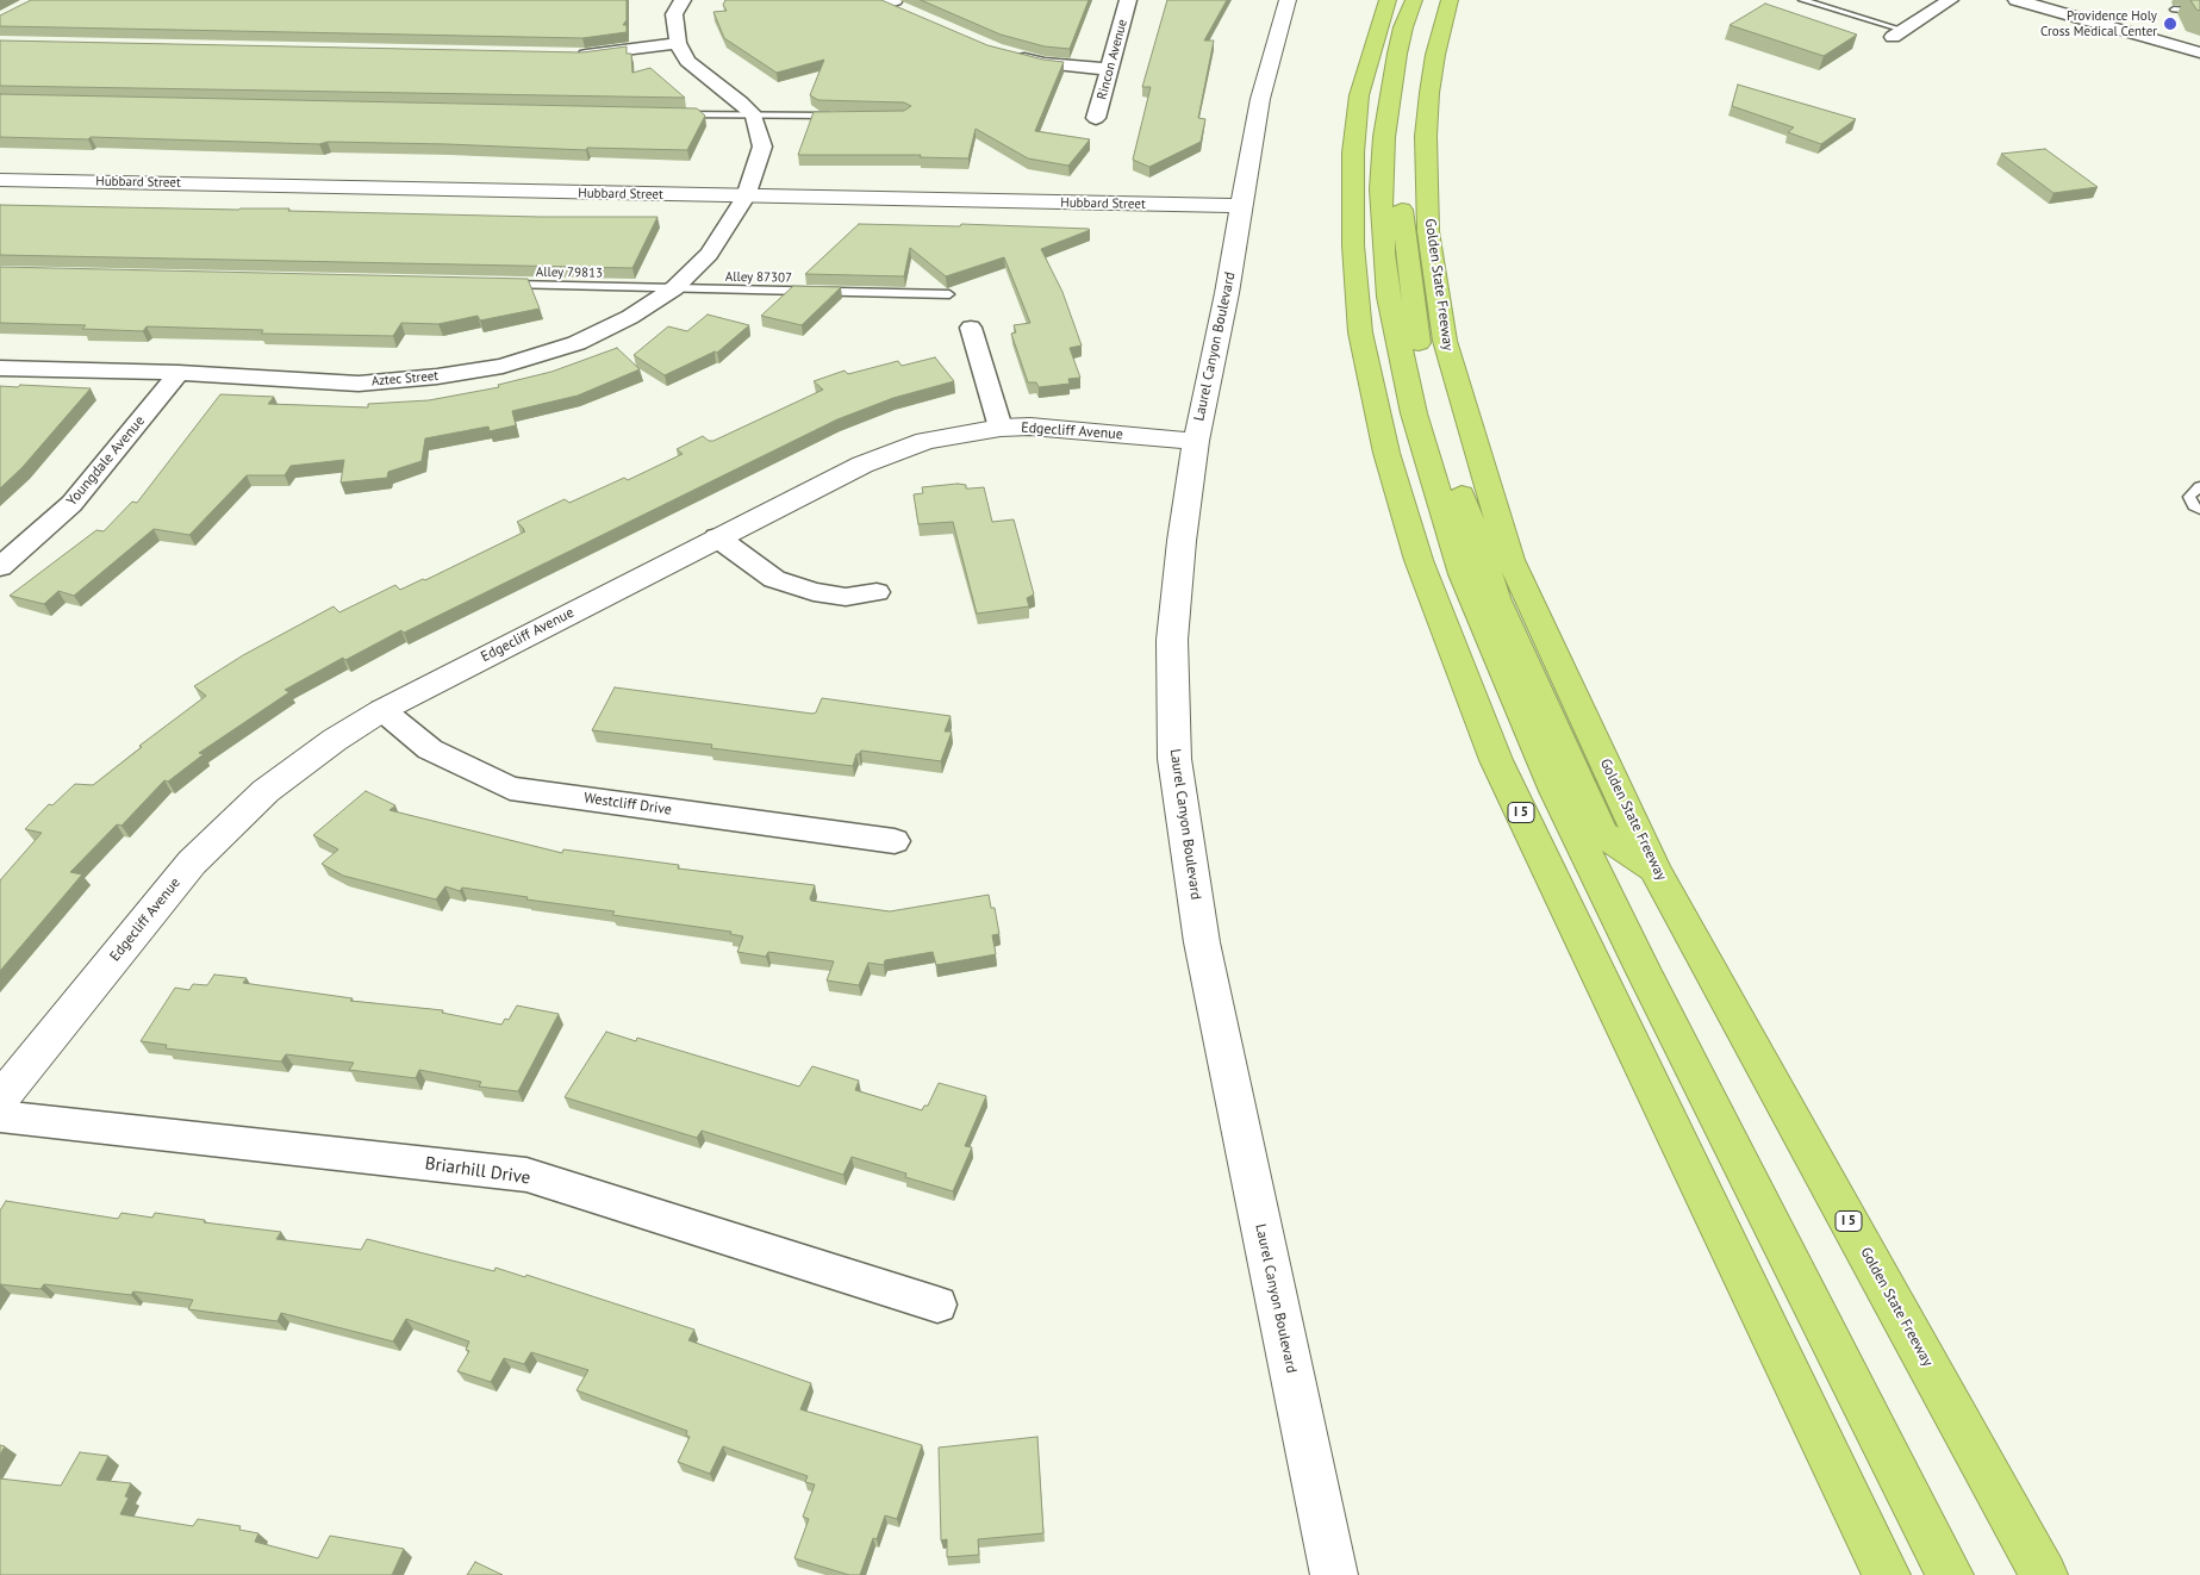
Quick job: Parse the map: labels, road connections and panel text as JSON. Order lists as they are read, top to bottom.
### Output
{
  "streets": {
    "highway": ["Golden State Freeway", "I 5"],
    "street": [
      "Rincon Avenue",
      "Hubbard Street",
      "Laurel Canyon Boulevard",
      "Aztec Street",
      "Edgecliff Avenue",
      "Youngdale Avenue",
      "Westcliff Drive",
      "Briarhill Drive"
    ],
    "lane": ["Alley 79813", "Alley 87307"]
  },
  "crossings": [
    ["Hubbard Street", "Laurel Canyon Boulevard"],
    ["Hubbard Street", "Aztec Street"],
    ["Alley 79813", "Alley 87307"],
    ["Alley 79813", "Aztec Street"],
    ["Alley 87307", "Aztec Street"],
    ["Laurel Canyon Boulevard", "Edgecliff Avenue"],
    ["Aztec Street", "Youngdale Avenue"],
    ["Edgecliff Avenue", "Westcliff Drive"]
  ],
  "places": ["Providence Holy Cross Medical Center"]
}
